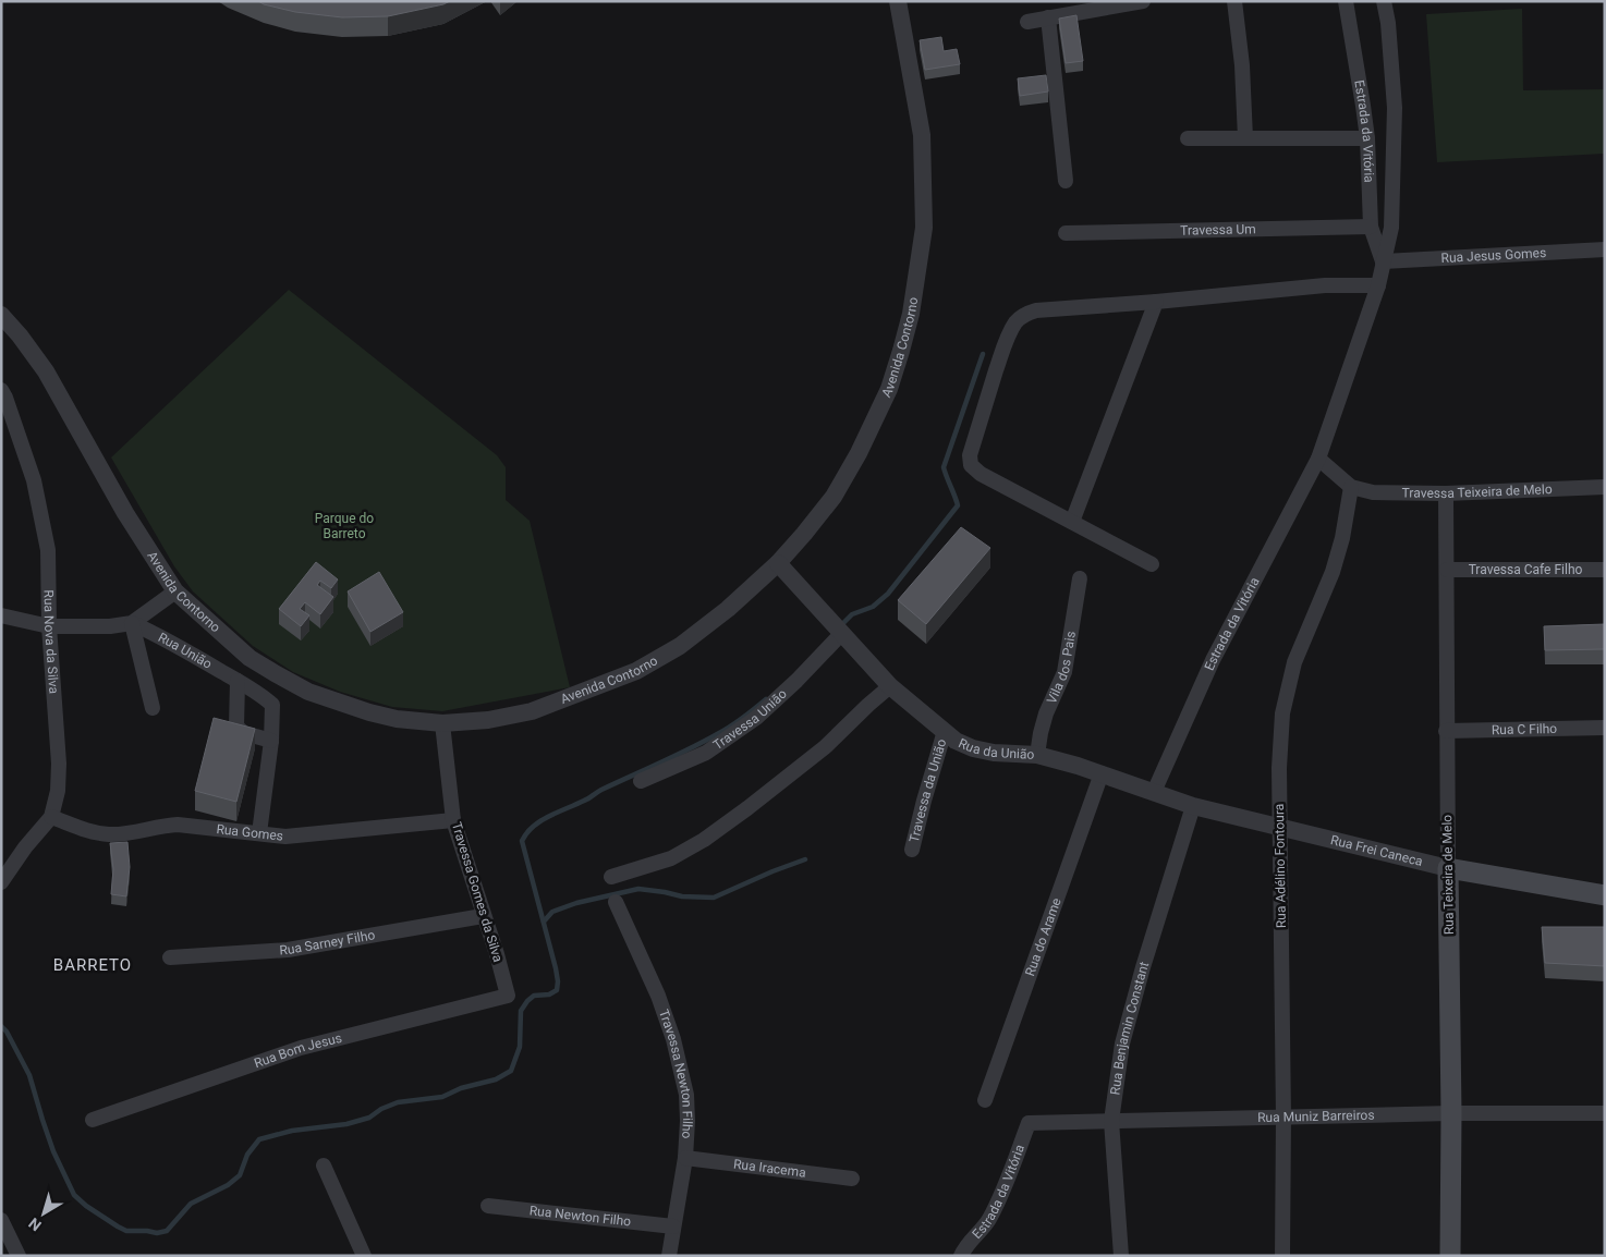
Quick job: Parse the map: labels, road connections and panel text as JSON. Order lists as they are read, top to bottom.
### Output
{
  "streets": {
    "main road": ["Rua Frei Caneca", "Rua Teixeira de Melo"],
    "street": [
      "Estrada da Vitória",
      "Travessa Um",
      "Rua Jesus Gomes",
      "Avenida Contorno",
      "Travessa Teixeira de Melo",
      "Travessa Cafe Filho",
      "Rua Nova da Silva",
      "Rua União",
      "Vila dos Pais",
      "Travessa União",
      "Rua C Filho",
      "Rua da União",
      "Travessa da União",
      "Rua Gomes",
      "Rua Adélino Fontoura",
      "Travessa Gomes da Silva",
      "Rua do Arame",
      "Rua Sarney Filho",
      "Rua Benjamin Constant",
      "Rua Bom Jesus",
      "Travessa Newton Filho",
      "Rua Muniz Barreiros",
      "Rua Iracema",
      "Rua Newton Filho"
    ]
  },
  "crossings": [
    ["Estrada da Vitória", "Travessa Um"],
    ["Estrada da Vitória", "Rua Jesus Gomes"],
    ["Estrada da Vitória", "Rua da União"],
    ["Estrada da Vitória", "Rua Muniz Barreiros"],
    ["Avenida Contorno", "Rua da União"],
    ["Avenida Contorno", "Travessa Gomes da Silva"],
    ["Travessa Teixeira de Melo", "Rua Adélino Fontoura"],
    ["Travessa Teixeira de Melo", "Rua Teixeira de Melo"],
    ["Travessa Cafe Filho", "Rua Teixeira de Melo"],
    ["Rua Nova da Silva", "Rua Gomes"],
    ["Rua União", "Rua Gomes"],
    ["Vila dos Pais", "Rua da União"],
    ["Travessa União", "Rua da União"],
    ["Rua C Filho", "Rua Teixeira de Melo"],
    ["Rua da União", "Travessa da União"],
    ["Rua da União", "Rua Frei Caneca"],
    ["Rua da União", "Rua Adélino Fontoura"],
    ["Rua da União", "Rua do Arame"],
    ["Rua da União", "Rua Benjamin Constant"],
    ["Rua Gomes", "Travessa Gomes da Silva"],
    ["Rua Frei Caneca", "Rua Adélino Fontoura"],
    ["Rua Frei Caneca", "Rua Teixeira de Melo"],
    ["Rua Adélino Fontoura", "Rua Muniz Barreiros"],
    ["Rua Teixeira de Melo", "Rua Muniz Barreiros"],
    ["Travessa Gomes da Silva", "Rua Sarney Filho"],
    ["Travessa Gomes da Silva", "Rua Bom Jesus"],
    ["Rua Benjamin Constant", "Rua Muniz Barreiros"],
    ["Travessa Newton Filho", "Rua Iracema"],
    ["Travessa Newton Filho", "Rua Newton Filho"]
  ],
  "districts": ["BARRETO"],
  "parks": ["Parque do Barreto"],
  "north": "bottom left"
}
